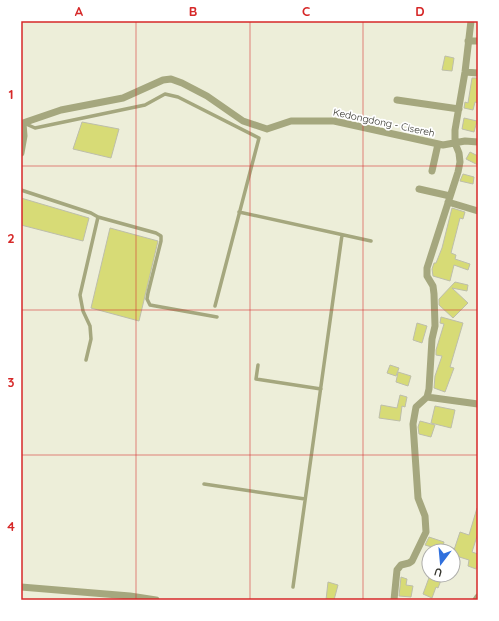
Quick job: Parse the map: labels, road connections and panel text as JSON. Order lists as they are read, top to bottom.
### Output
{
  "streets": {
    "street": ["Kedongdong - Cisereh"]
  },
  "north": "bottom",
  "grid": {
    "columns": [
      "A",
      "B",
      "C",
      "D"
    ],
    "rows": [
      "1",
      "2",
      "3",
      "4"
    ]
  }
}
